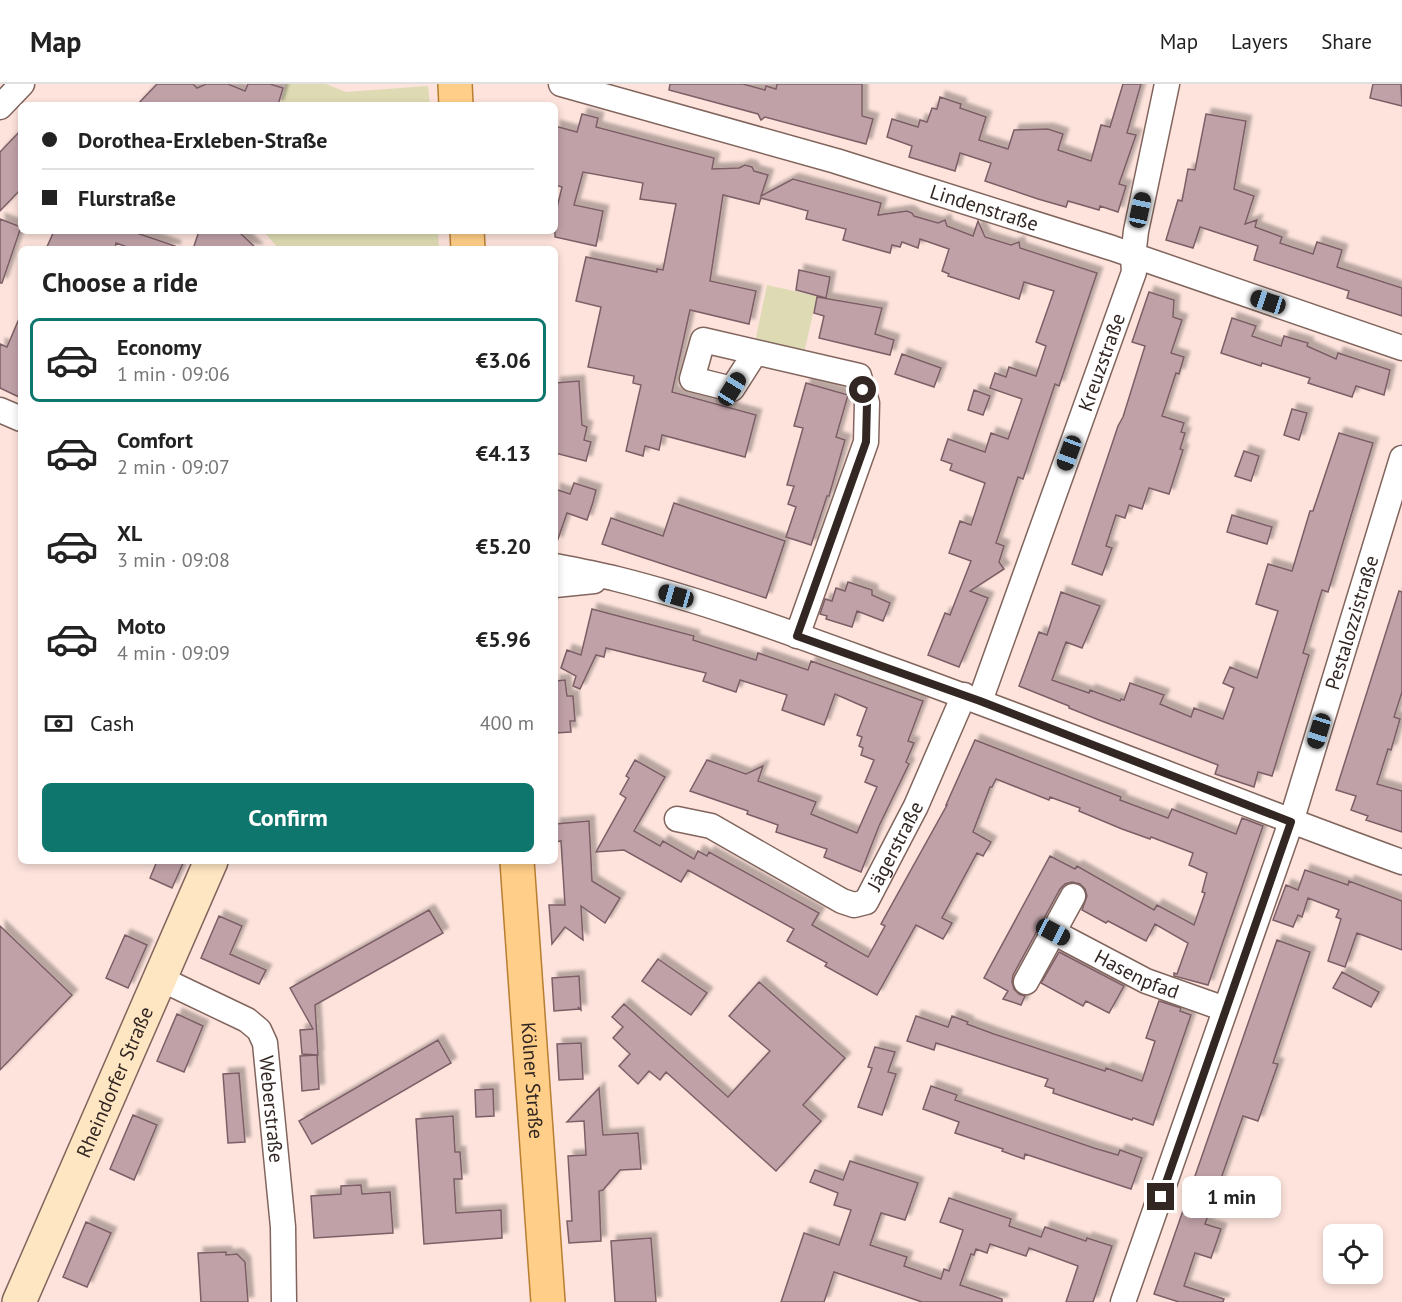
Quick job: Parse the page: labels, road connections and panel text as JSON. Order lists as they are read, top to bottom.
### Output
{
  "streets": {
    "main road": ["Rheindorfer Straße", "Kölner Straße"],
    "street": [
      "Lindenstraße",
      "Kreuzstraße",
      "Pestalozzistraße",
      "Jägerstraße",
      "Hasenpfad",
      "Weberstraße"
    ]
  },
  "crossings": [
    ["Lindenstraße", "Kreuzstraße"],
    ["Kreuzstraße", "Jägerstraße"],
    ["Pestalozzistraße", "Hasenpfad"],
    ["Rheindorfer Straße", "Weberstraße"]
  ],
  "page": {
    "header": "Map",
    "nav": ["Map", "Layers", "Share"],
    "banner": ["Dorothea-Erxleben-Straße", "Flurstraße"],
    "heading": "Choose a ride",
    "list": [
      {
        "name": "Economy",
        "note": "1 min · 09:06",
        "value": "€3.06"
      },
      {
        "name": "Comfort",
        "note": "2 min · 09:07",
        "value": "€4.13"
      },
      {
        "name": "XL",
        "note": "3 min · 09:08",
        "value": "€5.20"
      },
      {
        "name": "Moto",
        "note": "4 min · 09:09",
        "value": "€5.96"
      }
    ],
    "pay": ["Cash", "400 m"],
    "buttons": "Confirm",
    "bubble": "1 min"
  }
}
